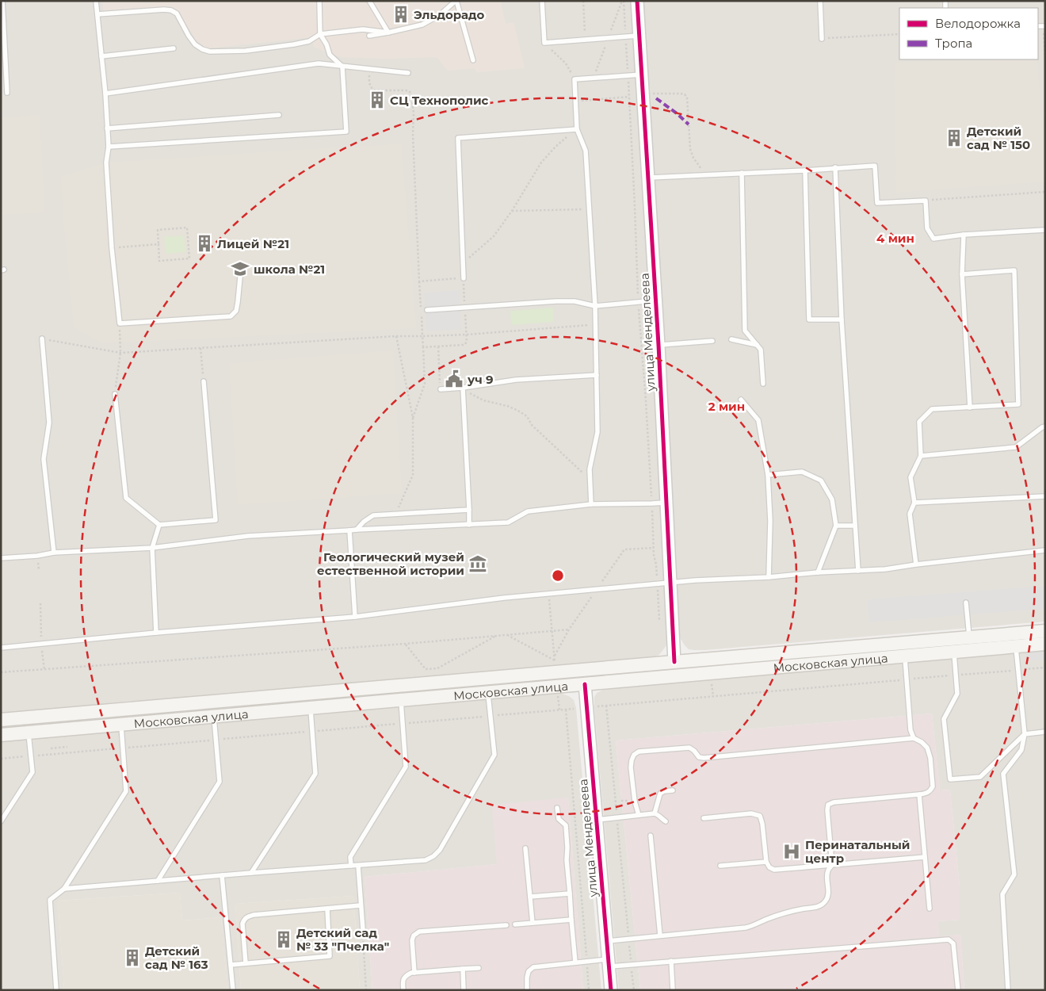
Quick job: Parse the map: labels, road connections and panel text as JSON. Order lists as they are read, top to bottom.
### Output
{
  "streets": {
    "main road": ["улица Менделеева", "Московская улица"]
  },
  "crossings": [
    ["улица Менделеева", "Московская улица"]
  ],
  "places": {
    "building": [
      "Эльдорадо",
      "СЦ Технополис",
      "Детский сад № 150",
      "Лицей №21",
      "Детский сад № 33 \"Пчелка\"",
      "Детский сад № 163"
    ],
    "school or university": ["школа №21"],
    "public building": ["уч 9"],
    "museum": ["Геологический музей естественной истории"],
    "hospital": ["Перинатальный центр"]
  },
  "legend": ["Велодорожка", "Тропа"],
  "rings": ["4 мин", "2 мин"]
}
